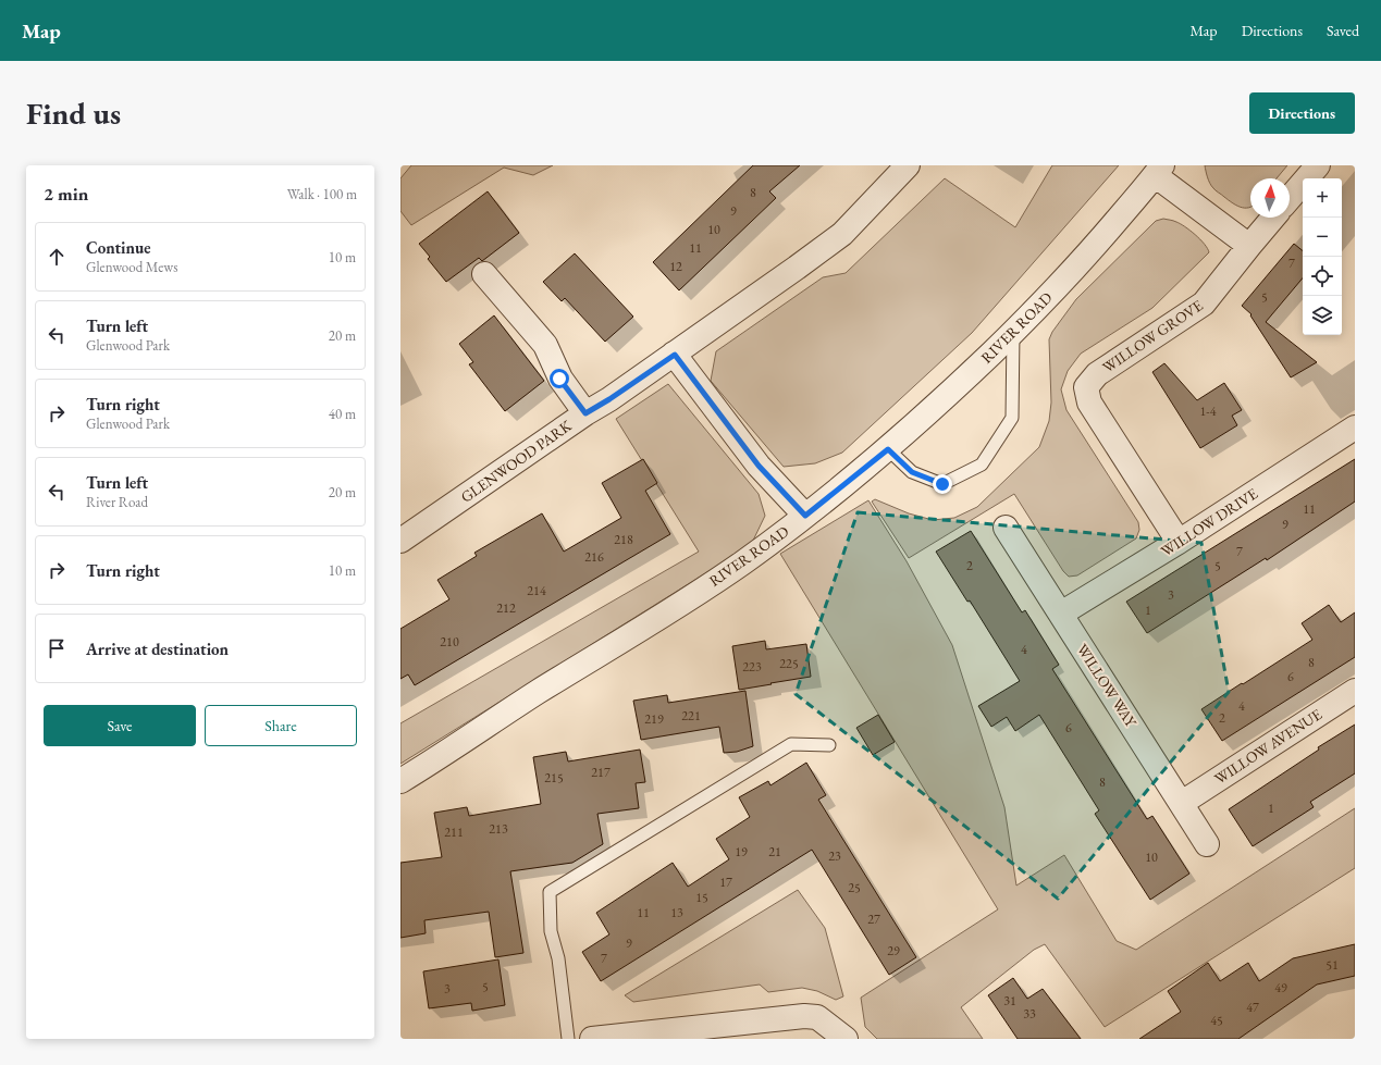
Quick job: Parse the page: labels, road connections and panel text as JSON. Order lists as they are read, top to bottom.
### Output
{
  "streets": {
    "street": [
      "RIVER ROAD",
      "WILLOW GROVE",
      "GLENWOOD PARK",
      "WILLOW DRIVE",
      "WILLOW WAY",
      "WILLOW AVENUE"
    ]
  },
  "crossings": [
    ["WILLOW GROVE", "WILLOW DRIVE"],
    ["WILLOW DRIVE", "WILLOW WAY"],
    ["WILLOW WAY", "WILLOW AVENUE"]
  ],
  "house_numbers": [
    "8",
    "9",
    "10",
    "11",
    "7",
    "12",
    "5",
    "1-4",
    "11",
    "9",
    "218",
    "7",
    "216",
    "2",
    "5",
    "214",
    "3",
    "212",
    "1",
    "210",
    "4",
    "8",
    "225",
    "223",
    "6",
    "4",
    "221",
    "2",
    "219",
    "6",
    "217",
    "215",
    "8",
    "1",
    "213",
    "211",
    "19",
    "21",
    "23",
    "10",
    "17",
    "25",
    "15",
    "11",
    "13",
    "27",
    "9",
    "29",
    "7",
    "51",
    "5",
    "49",
    "3",
    "31",
    "47",
    "33",
    "45"
  ],
  "north": "top",
  "page": {
    "header": "Map",
    "nav": ["Map", "Directions", "Saved"],
    "buttons": [
      "Directions",
      ["Save", "Share"]
    ],
    "title": "Find us",
    "heading": ["2 min", "Walk · 100 m"],
    "map_buttons": ["+", "−"],
    "list": [
      ["Continue", "Glenwood Mews", "10 m"],
      ["Turn left", "Glenwood Park", "20 m"],
      ["Turn right", "Glenwood Park", "40 m"],
      ["Turn left", "River Road", "20 m"],
      ["Turn right", "10 m"],
      "Arrive at destination"
    ]
  }
}
